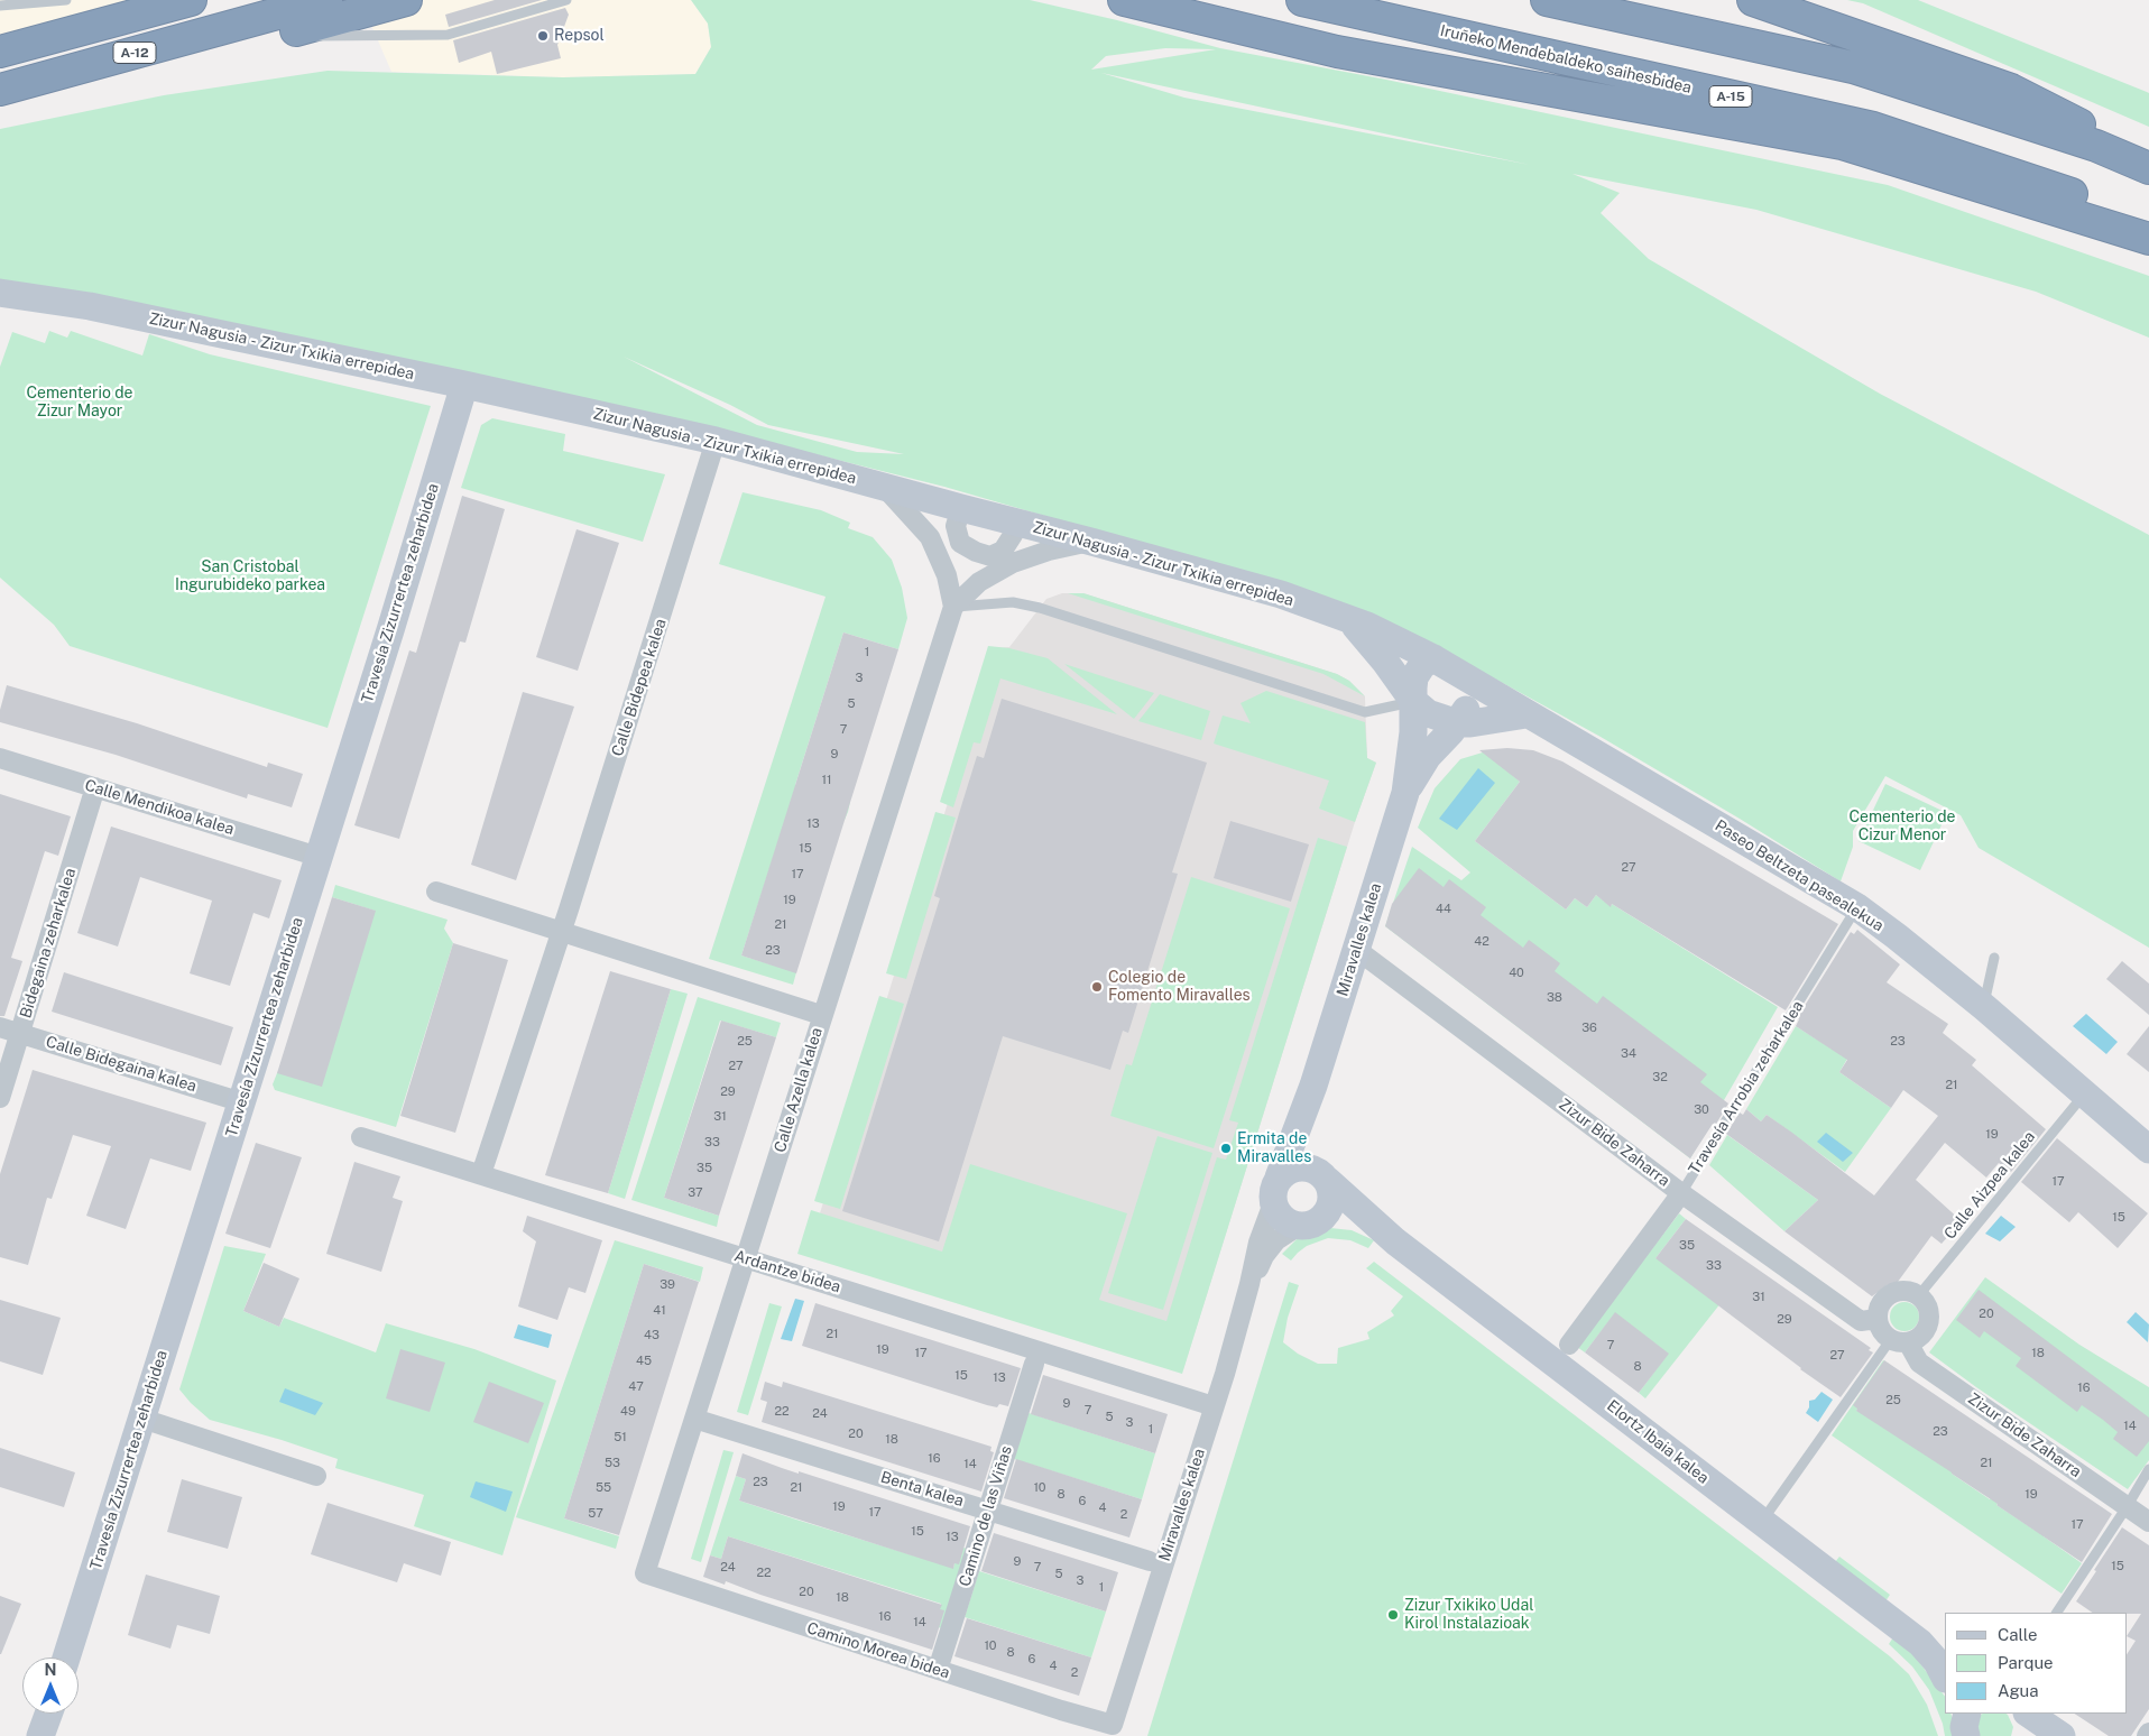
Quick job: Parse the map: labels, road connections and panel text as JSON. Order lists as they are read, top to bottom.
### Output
{
  "streets": {
    "highway": ["A-12", "Iruñeko Mendebaldeko saihesbidea", "A-15"],
    "street": [
      "Zizur Nagusia - Zizur Txikia errepidea",
      "Travesía Zizurrertea zeharbidea",
      "Calle Bidepea kalea",
      "Calle Mendikoa kalea",
      "Paseo Beltzeta pasealekua",
      "Miravalles kalea",
      "Bidegaina zeharkalea",
      "Calle Bidegaina kalea",
      "Travesía Arrobia zeharkalea",
      "Calle Azella kalea",
      "Zizur Bide Zaharra",
      "Ardantze bidea",
      "Elortz Ibaia kalea",
      "Benta kalea",
      "Camino de las Viñas",
      "Camino Morea bidea"
    ],
    "lane": ["Calle Aizpea kalea"]
  },
  "crossings": [
    ["Zizur Nagusia - Zizur Txikia errepidea", "Travesía Zizurrertea zeharbidea"],
    ["Zizur Nagusia - Zizur Txikia errepidea", "Calle Bidepea kalea"],
    ["Zizur Nagusia - Zizur Txikia errepidea", "Paseo Beltzeta pasealekua"],
    ["Zizur Nagusia - Zizur Txikia errepidea", "Miravalles kalea"],
    ["Zizur Nagusia - Zizur Txikia errepidea", "Calle Azella kalea"],
    ["Travesía Zizurrertea zeharbidea", "Calle Mendikoa kalea"],
    ["Travesía Zizurrertea zeharbidea", "Calle Bidegaina kalea"],
    ["Calle Bidepea kalea", "Ardantze bidea"],
    ["Calle Mendikoa kalea", "Bidegaina zeharkalea"],
    ["Paseo Beltzeta pasealekua", "Miravalles kalea"],
    ["Paseo Beltzeta pasealekua", "Travesía Arrobia zeharkalea"],
    ["Paseo Beltzeta pasealekua", "Calle Aizpea kalea"],
    ["Miravalles kalea", "Zizur Bide Zaharra"],
    ["Miravalles kalea", "Ardantze bidea"],
    ["Miravalles kalea", "Elortz Ibaia kalea"],
    ["Miravalles kalea", "Camino Morea bidea"],
    ["Bidegaina zeharkalea", "Calle Bidegaina kalea"],
    ["Travesía Arrobia zeharkalea", "Zizur Bide Zaharra"],
    ["Calle Azella kalea", "Ardantze bidea"],
    ["Calle Azella kalea", "Benta kalea"],
    ["Calle Azella kalea", "Camino Morea bidea"],
    ["Zizur Bide Zaharra", "Calle Aizpea kalea"],
    ["Benta kalea", "Camino de las Viñas"],
    ["Camino de las Viñas", "Camino Morea bidea"]
  ],
  "parks": ["Cementerio de Zizur Mayor", "San Cristobal Ingurubideko parkea", "Cementerio de Cizur Menor"],
  "places": [
    "Repsol",
    "Colegio de Fomento Miravalles",
    "Ermita de Miravalles",
    "Zizur Txikiko Udal Kirol Instalazioak"
  ],
  "house_numbers": [
    "1",
    "3",
    "5",
    "7",
    "9",
    "11",
    "13",
    "15",
    "27",
    "17",
    "19",
    "44",
    "21",
    "42",
    "23",
    "40",
    "38",
    "36",
    "25",
    "23",
    "34",
    "27",
    "32",
    "21",
    "29",
    "30",
    "31",
    "19",
    "33",
    "35",
    "17",
    "37",
    "15",
    "35",
    "33",
    "39",
    "31",
    "41",
    "20",
    "29",
    "21",
    "43",
    "7",
    "19",
    "17",
    "18",
    "27",
    "45",
    "8",
    "15",
    "13",
    "47",
    "16",
    "25",
    "9",
    "7",
    "49",
    "22",
    "24",
    "5",
    "3",
    "14",
    "1",
    "23",
    "20",
    "51",
    "18",
    "16",
    "53",
    "21",
    "14",
    "23",
    "55",
    "21",
    "10",
    "8",
    "19",
    "6",
    "19",
    "4",
    "17",
    "57",
    "2",
    "17",
    "15",
    "13",
    "9",
    "15",
    "24",
    "7",
    "22",
    "5",
    "3",
    "1",
    "20",
    "18",
    "16",
    "14",
    "10",
    "8",
    "6",
    "4",
    "2"
  ],
  "legend": ["Calle", "Parque", "Agua"],
  "north": "top"
}
